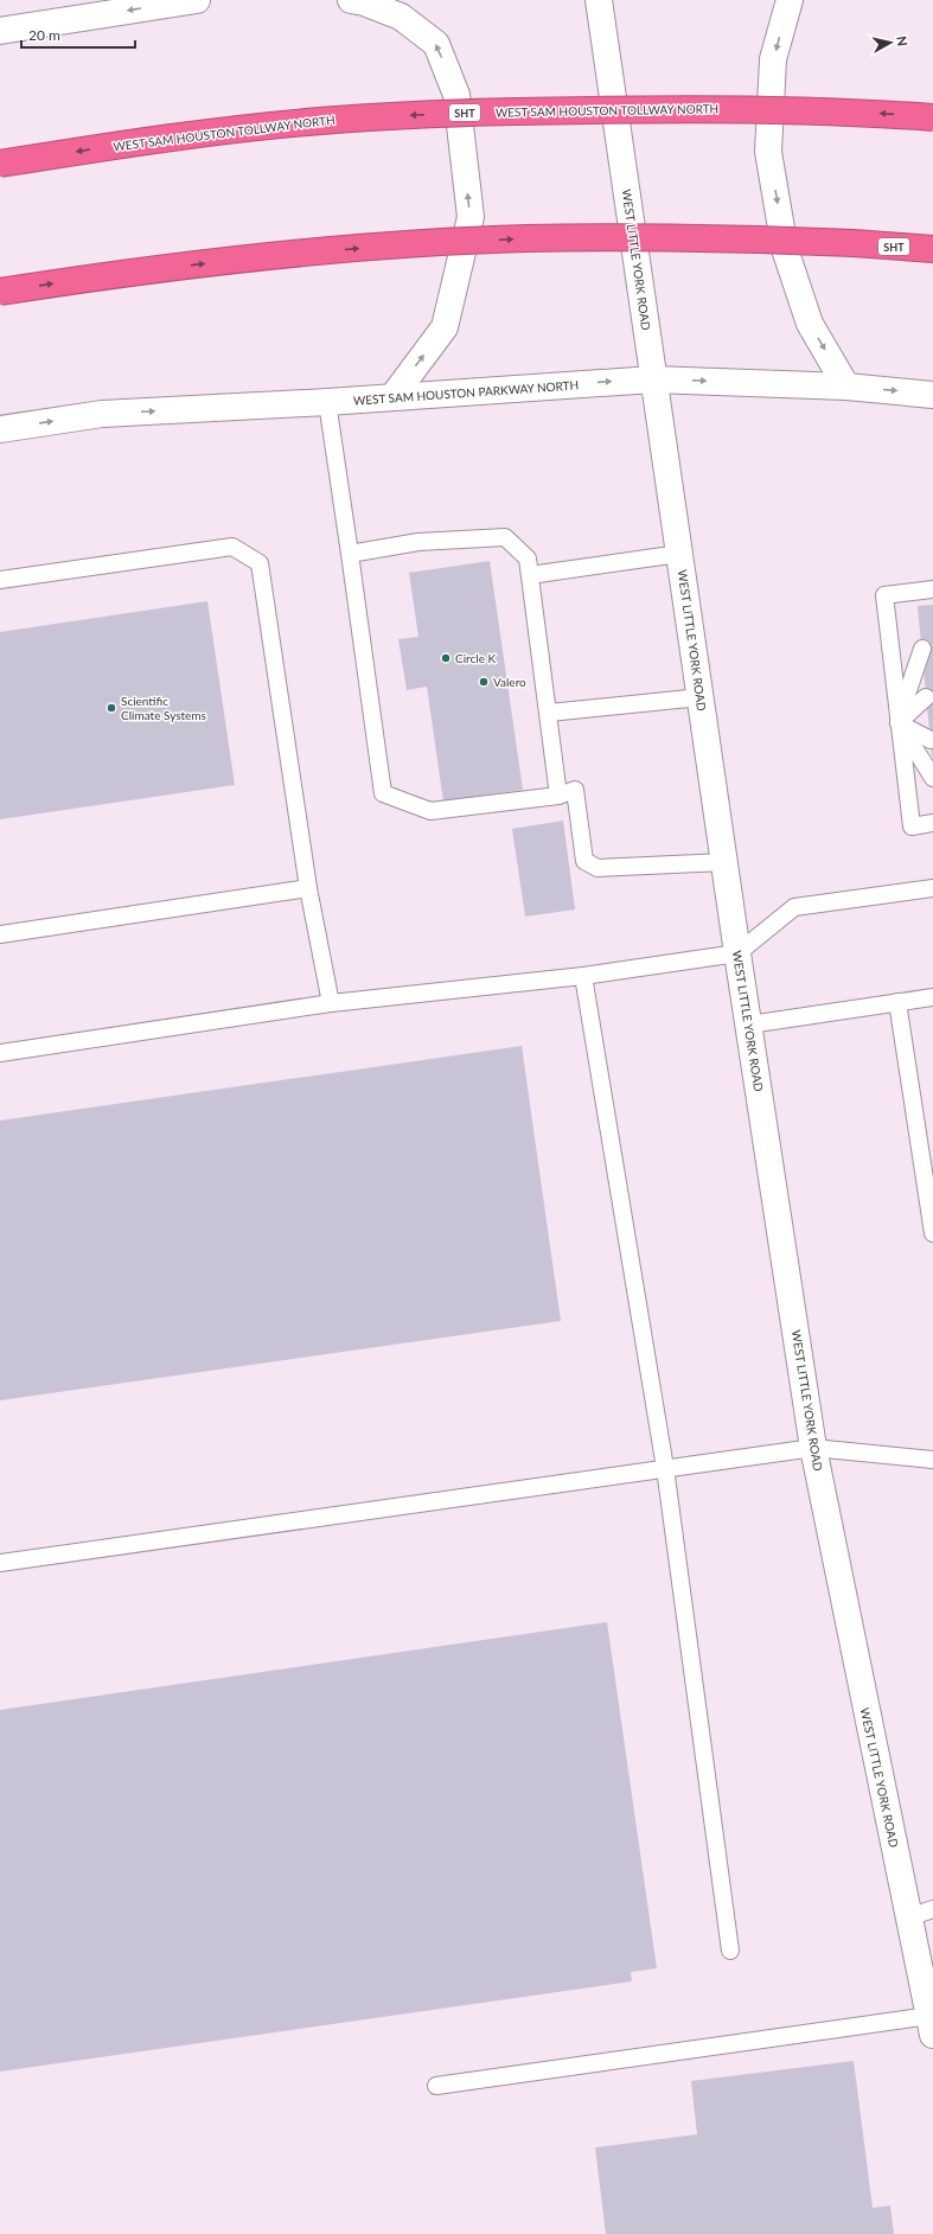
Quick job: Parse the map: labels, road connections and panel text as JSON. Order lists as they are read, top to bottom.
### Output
{
  "streets": {
    "highway": ["WEST SAM HOUSTON TOLLWAY NORTH", "SHT"],
    "main road": ["WEST LITTLE YORK ROAD", "WEST SAM HOUSTON PARKWAY NORTH"]
  },
  "crossings": [
    ["WEST LITTLE YORK ROAD", "WEST SAM HOUSTON PARKWAY NORTH"]
  ],
  "one_way": ["WEST SAM HOUSTON PARKWAY NORTH"],
  "places": ["Circle K", "Valero", "Scientific Climate Systems"],
  "scale_bar": "20 m",
  "north": "right"
}
